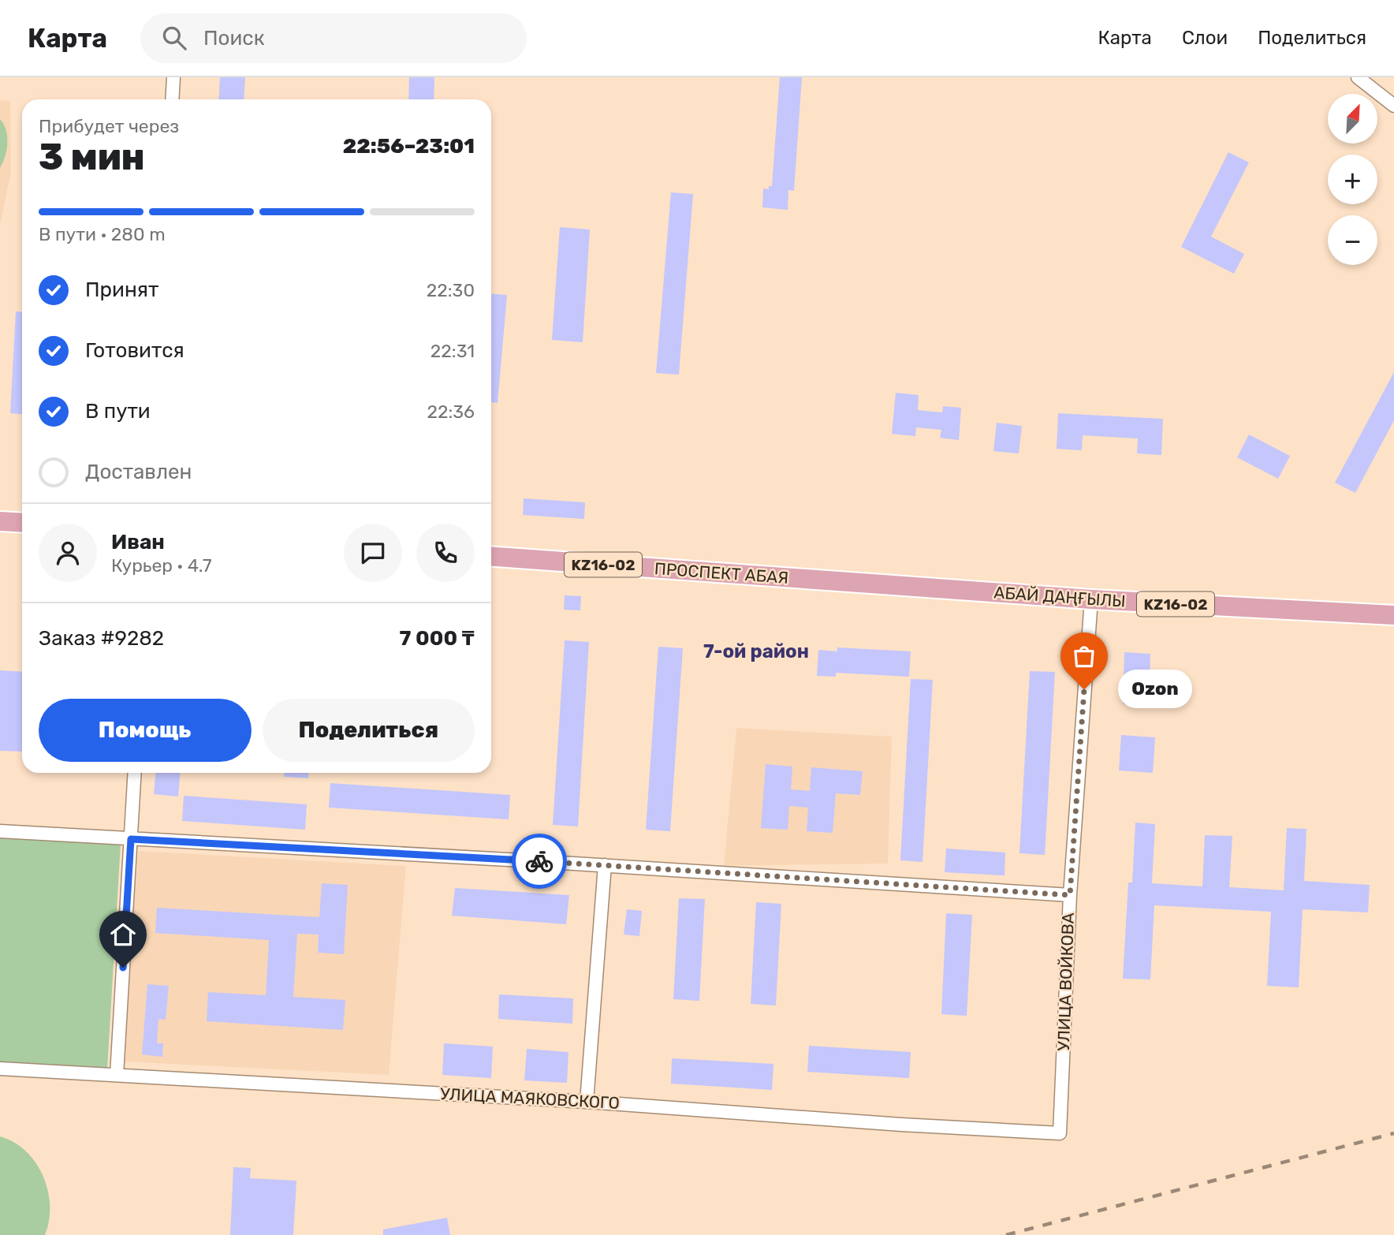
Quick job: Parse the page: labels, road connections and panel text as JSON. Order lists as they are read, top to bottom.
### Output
{
  "streets": {
    "main road": ["KZ16-02", "ПРОСПЕКТ АБАЯ", "АБАЙ ДАҢҒЫЛЫ"],
    "street": ["УЛИЦА ВОЙКОВА", "УЛИЦА МАЯКОВСКОГО"]
  },
  "crossings": [
    ["ПРОСПЕКТ АБАЯ", "АБАЙ ДАҢҒЫЛЫ"],
    ["АБАЙ ДАҢҒЫЛЫ", "УЛИЦА ВОЙКОВА"],
    ["УЛИЦА ВОЙКОВА", "УЛИЦА МАЯКОВСКОГО"]
  ],
  "districts": ["7-ой район"],
  "places": ["Ozon"],
  "north": "top right",
  "page": {
    "header": "Карта",
    "search": "Поиск",
    "nav": ["Карта", "Слои", "Поделиться"],
    "map_buttons": ["+", "−"],
    "heading": ["3 мин", "Прибудет через", "22:56–23:01"],
    "panel": [
      "Иван",
      "Курьер · 4.7",
      "Заказ #9282",
      "7 000 ₸"
    ],
    "bar": "В пути · 280 m",
    "list": [
      ["Принят", "22:30"],
      ["Готовится", "22:31"],
      ["В пути", "22:36"],
      "Доставлен"
    ],
    "bubble": "Ozon",
    "buttons": ["Помощь", "Поделиться"]
  }
}
